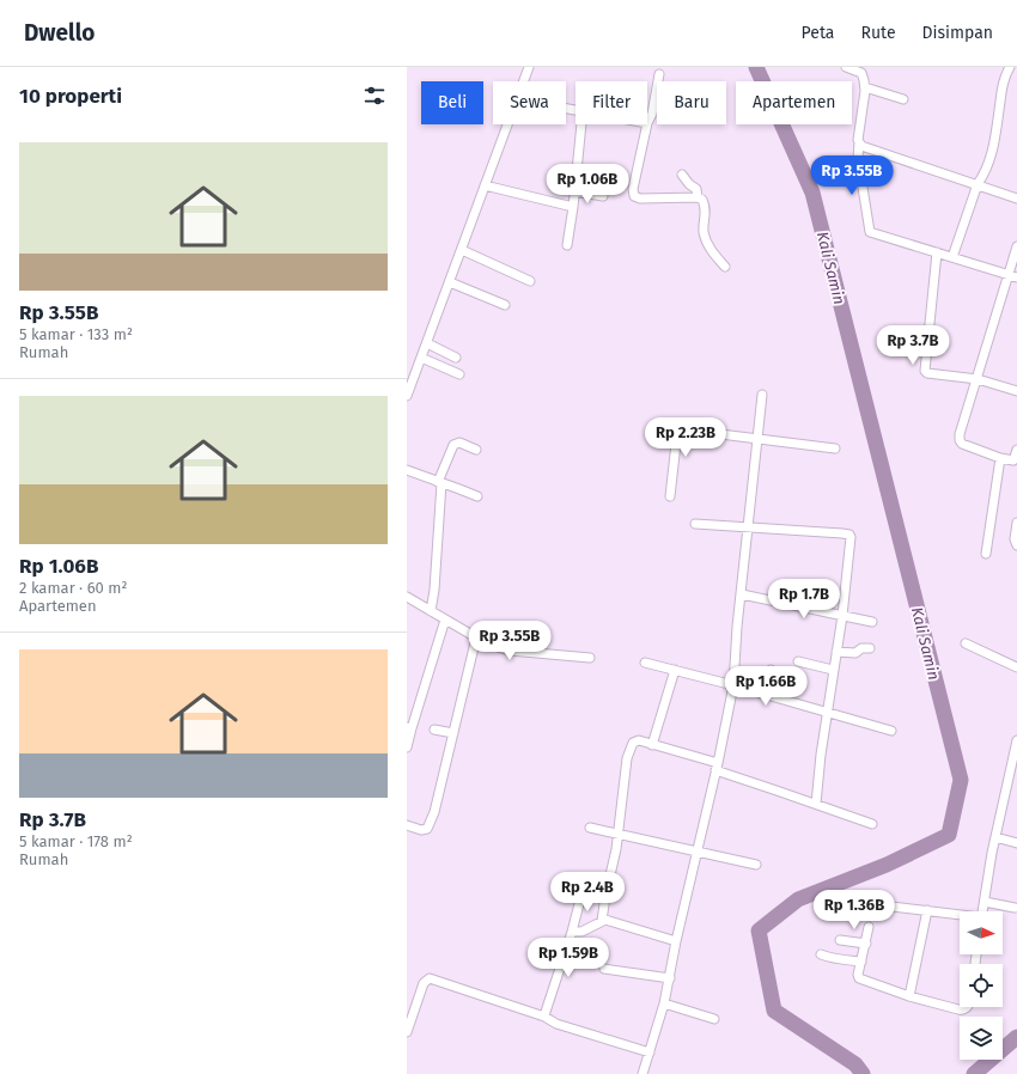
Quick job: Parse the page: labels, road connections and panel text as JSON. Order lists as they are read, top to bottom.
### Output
{
  "water": ["Kali Samin"],
  "north": "right",
  "page": {
    "header": "Dwello",
    "nav": ["Peta", "Rute", "Disimpan"],
    "heading": "10 properti",
    "chip": [
      "Beli",
      "Sewa",
      "Filter",
      "Baru",
      "Apartemen"
    ],
    "list": [
      {
        "name": "Rp 3.55B",
        "note": "5 kamar · 133 m² · Rumah"
      },
      {
        "name": "Rp 1.06B",
        "note": "2 kamar · 60 m² · Apartemen"
      },
      {
        "name": "Rp 3.7B",
        "note": "5 kamar · 178 m² · Rumah"
      }
    ],
    "price": [
      "Rp 3.55B",
      "Rp 1.06B",
      "Rp 3.7B",
      "Rp 2.23B",
      "Rp 1.7B",
      "Rp 3.55B",
      "Rp 1.66B",
      "Rp 2.4B",
      "Rp 1.36B",
      "Rp 1.59B"
    ]
  }
}
